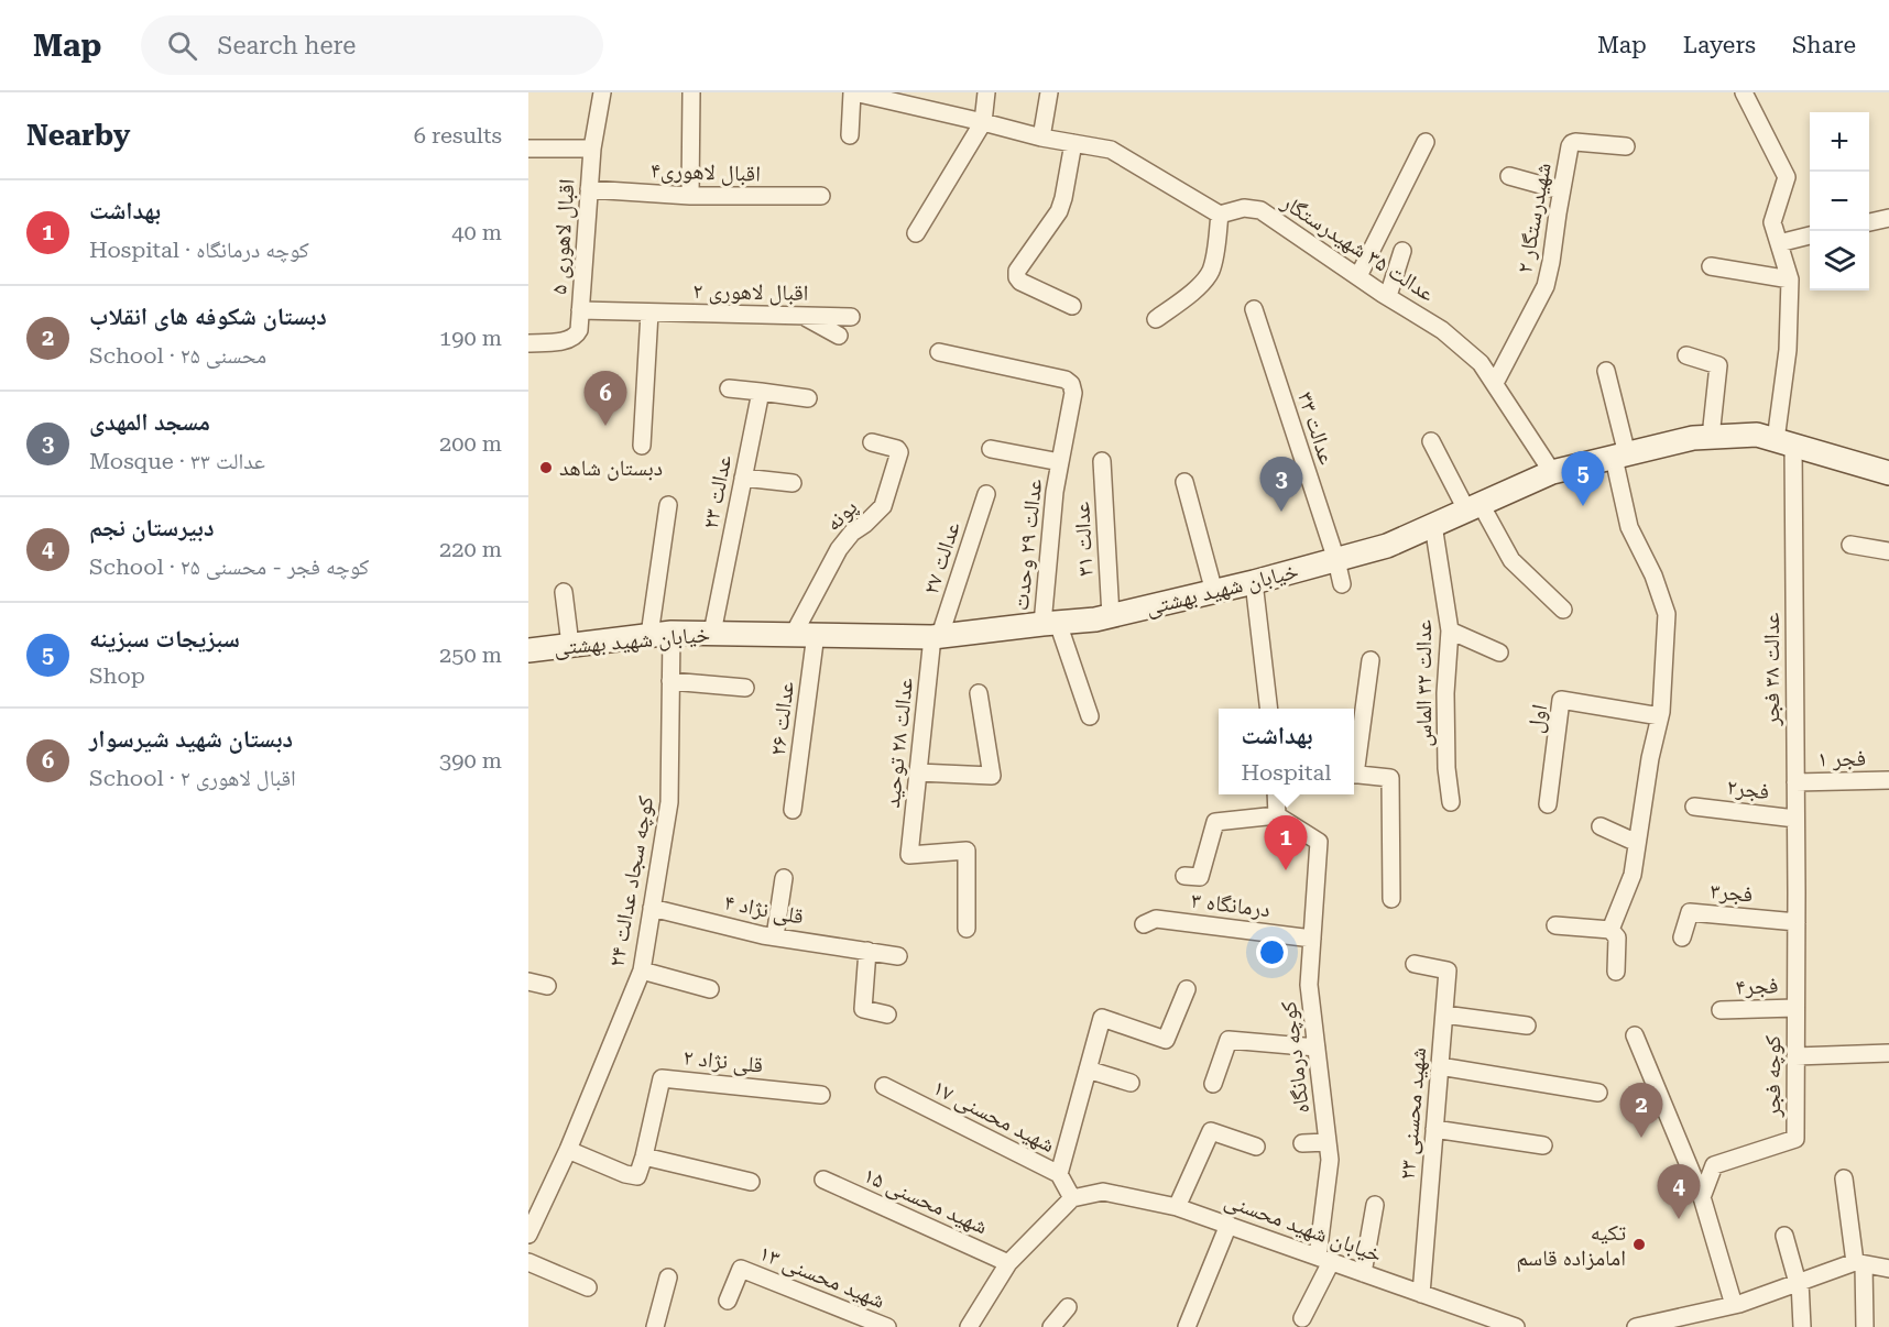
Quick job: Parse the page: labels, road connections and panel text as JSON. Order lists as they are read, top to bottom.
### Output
{
  "streets": {
    "main road": ["خیابان شهید بهشتی"],
    "street": [
      "اقبال لاهوری۴",
      "شهیدرستگار ۲",
      "اقبال لاهوری ۵",
      "عدالت ۳۵ شهیدرستگار",
      "اقبال لاهوری ۲",
      "عدالت ۳۳",
      "عدالت ۲۳",
      "پونه",
      "عدالت ۳۱",
      "عدالت ۲۹ وحدت",
      "عدالت ۲۷",
      "عدالت ۳۸ فجر",
      "عدالت ۳۲ الماس",
      "عدالت ۲۶",
      "اول",
      "عدالت ۲۸ توحید",
      "فجر ۱",
      "فجر۲",
      "کوچه سجاد عدالت ۲۴",
      "فجر۳",
      "درمانگاه ۳",
      "قلی نژاد ۴",
      "فجر۴",
      "کوچه درمانگاه",
      "قلی نژاد ۲",
      "کوچه فجر",
      "شهید محسنی ۲۳",
      "شهید محسنی ۱۷",
      "شهید محسنی ۱۵",
      "خیابان شهید محسنی",
      "شهید محسنی ۱۳"
    ]
  },
  "crossings": [
    ["اقبال لاهوری۴", "اقبال لاهوری ۵"],
    ["شهیدرستگار ۲", "عدالت ۳۵ شهیدرستگار"],
    ["اقبال لاهوری ۵", "اقبال لاهوری ۲"],
    ["عدالت ۳۵ شهیدرستگار", "خیابان شهید بهشتی"],
    ["عدالت ۳۳", "خیابان شهید بهشتی"],
    ["عدالت ۲۳", "خیابان شهید بهشتی"],
    ["پونه", "خیابان شهید بهشتی"],
    ["پونه", "عدالت ۲۶"],
    ["عدالت ۳۱", "خیابان شهید بهشتی"],
    ["عدالت ۲۹ وحدت", "خیابان شهید بهشتی"],
    ["عدالت ۲۷", "خیابان شهید بهشتی"],
    ["عدالت ۲۷", "عدالت ۲۸ توحید"],
    ["خیابان شهید بهشتی", "عدالت ۳۸ فجر"],
    ["خیابان شهید بهشتی", "عدالت ۳۲ الماس"],
    ["خیابان شهید بهشتی", "عدالت ۲۶"],
    ["خیابان شهید بهشتی", "عدالت ۲۸ توحید"],
    ["خیابان شهید بهشتی", "کوچه سجاد عدالت ۲۴"],
    ["عدالت ۳۸ فجر", "فجر ۱"],
    ["عدالت ۳۸ فجر", "فجر۲"],
    ["عدالت ۳۸ فجر", "کوچه فجر"],
    ["کوچه سجاد عدالت ۲۴", "قلی نژاد ۴"],
    ["فجر۳", "کوچه فجر"],
    ["درمانگاه ۳", "کوچه درمانگاه"],
    ["فجر۴", "کوچه فجر"],
    ["کوچه درمانگاه", "خیابان شهید محسنی"],
    ["شهید محسنی ۲۳", "خیابان شهید محسنی"],
    ["شهید محسنی ۱۷", "خیابان شهید محسنی"]
  ],
  "places": ["دبستان شاهد", "تکیه امامزاده قاسم"],
  "page": {
    "header": "Map",
    "search": "Search here",
    "nav": ["Map", "Layers", "Share"],
    "heading": ["Nearby", "6 results"],
    "map_buttons": ["+", "−"],
    "list": [
      {
        "mark": "1",
        "name": "بهداشت",
        "note": "Hospital · کوچه درمانگاه",
        "value": "40 m"
      },
      {
        "mark": "2",
        "name": "دبستان شکوفه های انقلاب",
        "note": "School · محسنی ۲۵",
        "value": "190 m"
      },
      {
        "mark": "3",
        "name": "مسجد المهدی",
        "note": "Mosque · عدالت ۳۳",
        "value": "200 m"
      },
      {
        "mark": "4",
        "name": "دبیرستان نجم",
        "note": "School · کوچه فجر - محسنی ۲۵",
        "value": "220 m"
      },
      {
        "mark": "5",
        "name": "سبزیجات سبزینه",
        "note": "Shop",
        "value": "250 m"
      },
      {
        "mark": "6",
        "name": "دبستان شهید شیرسوار",
        "note": "School · اقبال لاهوری ۲",
        "value": "390 m"
      }
    ],
    "pins": [
      "6",
      "5",
      "3",
      "1",
      "2",
      "4"
    ],
    "popup": ["بهداشت", "Hospital"]
  }
}
